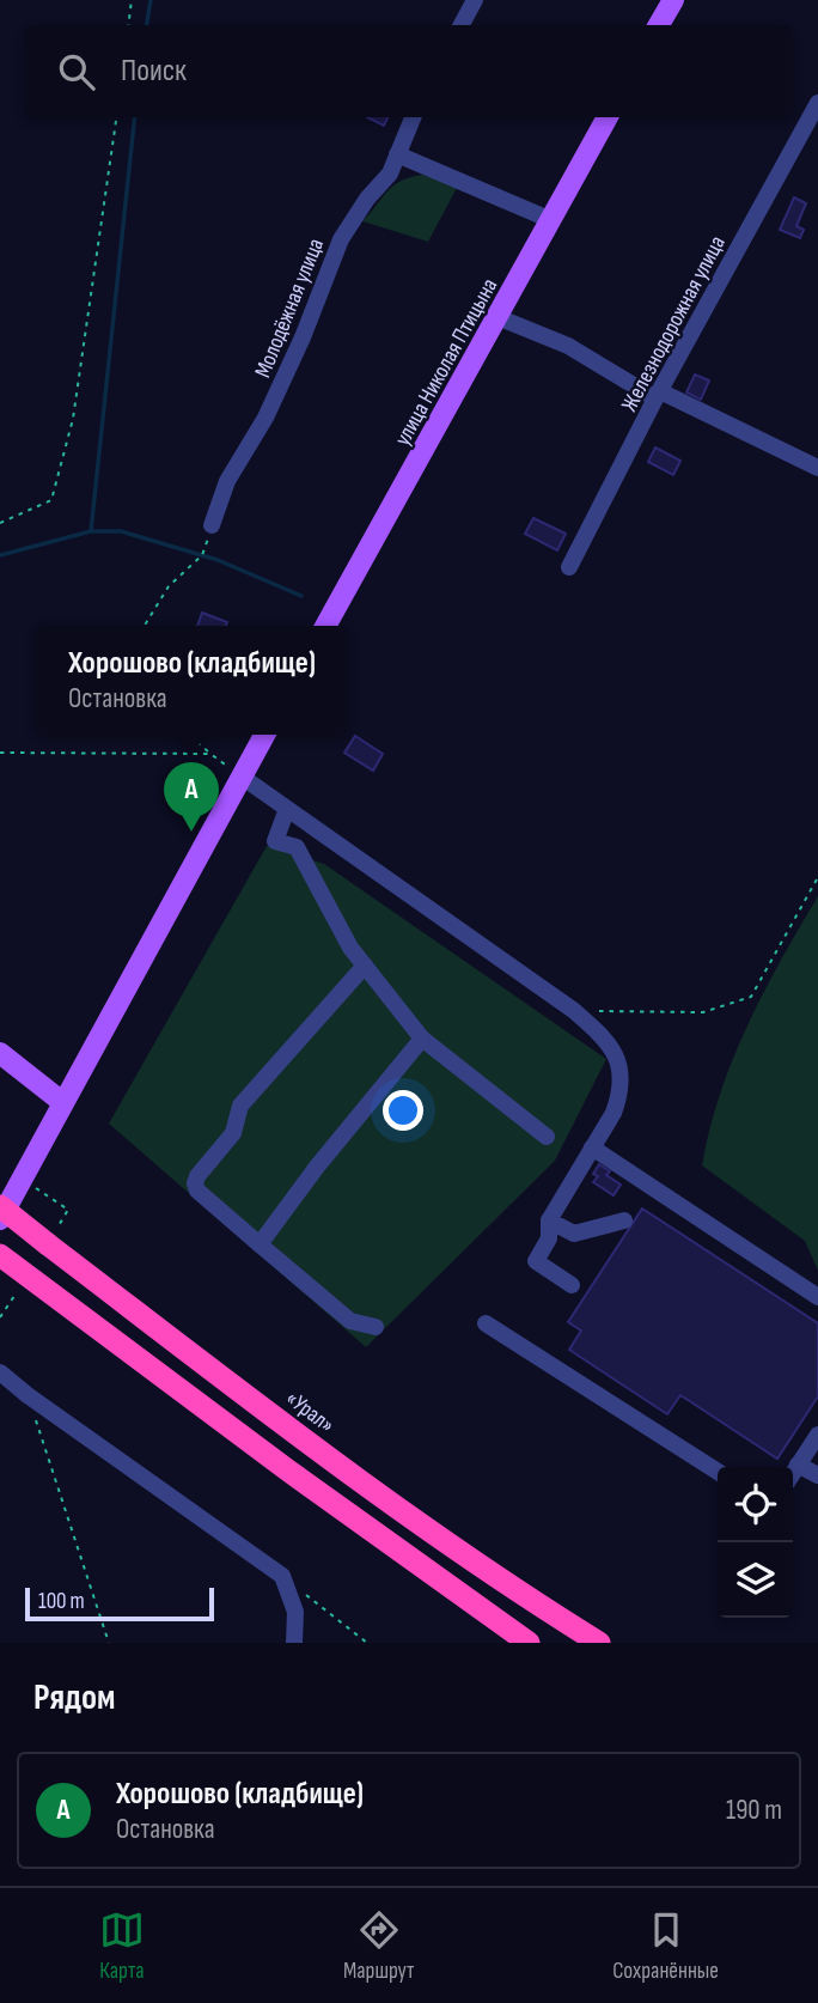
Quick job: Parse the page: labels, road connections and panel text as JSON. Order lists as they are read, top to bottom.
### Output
{
  "streets": {
    "highway": ["«Урал»"],
    "main road": ["улица Николая Птицына"],
    "street": ["Молодёжная улица", "Железнодорожная улица"]
  },
  "scale_bar": "100 m",
  "page": {
    "search": "Поиск",
    "popup": ["Хорошово (кладбище)", "Остановка"],
    "pins": "A",
    "scale": "100 m",
    "heading": "Рядом",
    "list": [
      {
        "mark": "A",
        "name": "Хорошово (кладбище)",
        "note": "Остановка",
        "value": "190 m"
      }
    ],
    "nav": ["Карта", "Маршрут", "Сохранённые"]
  }
}
